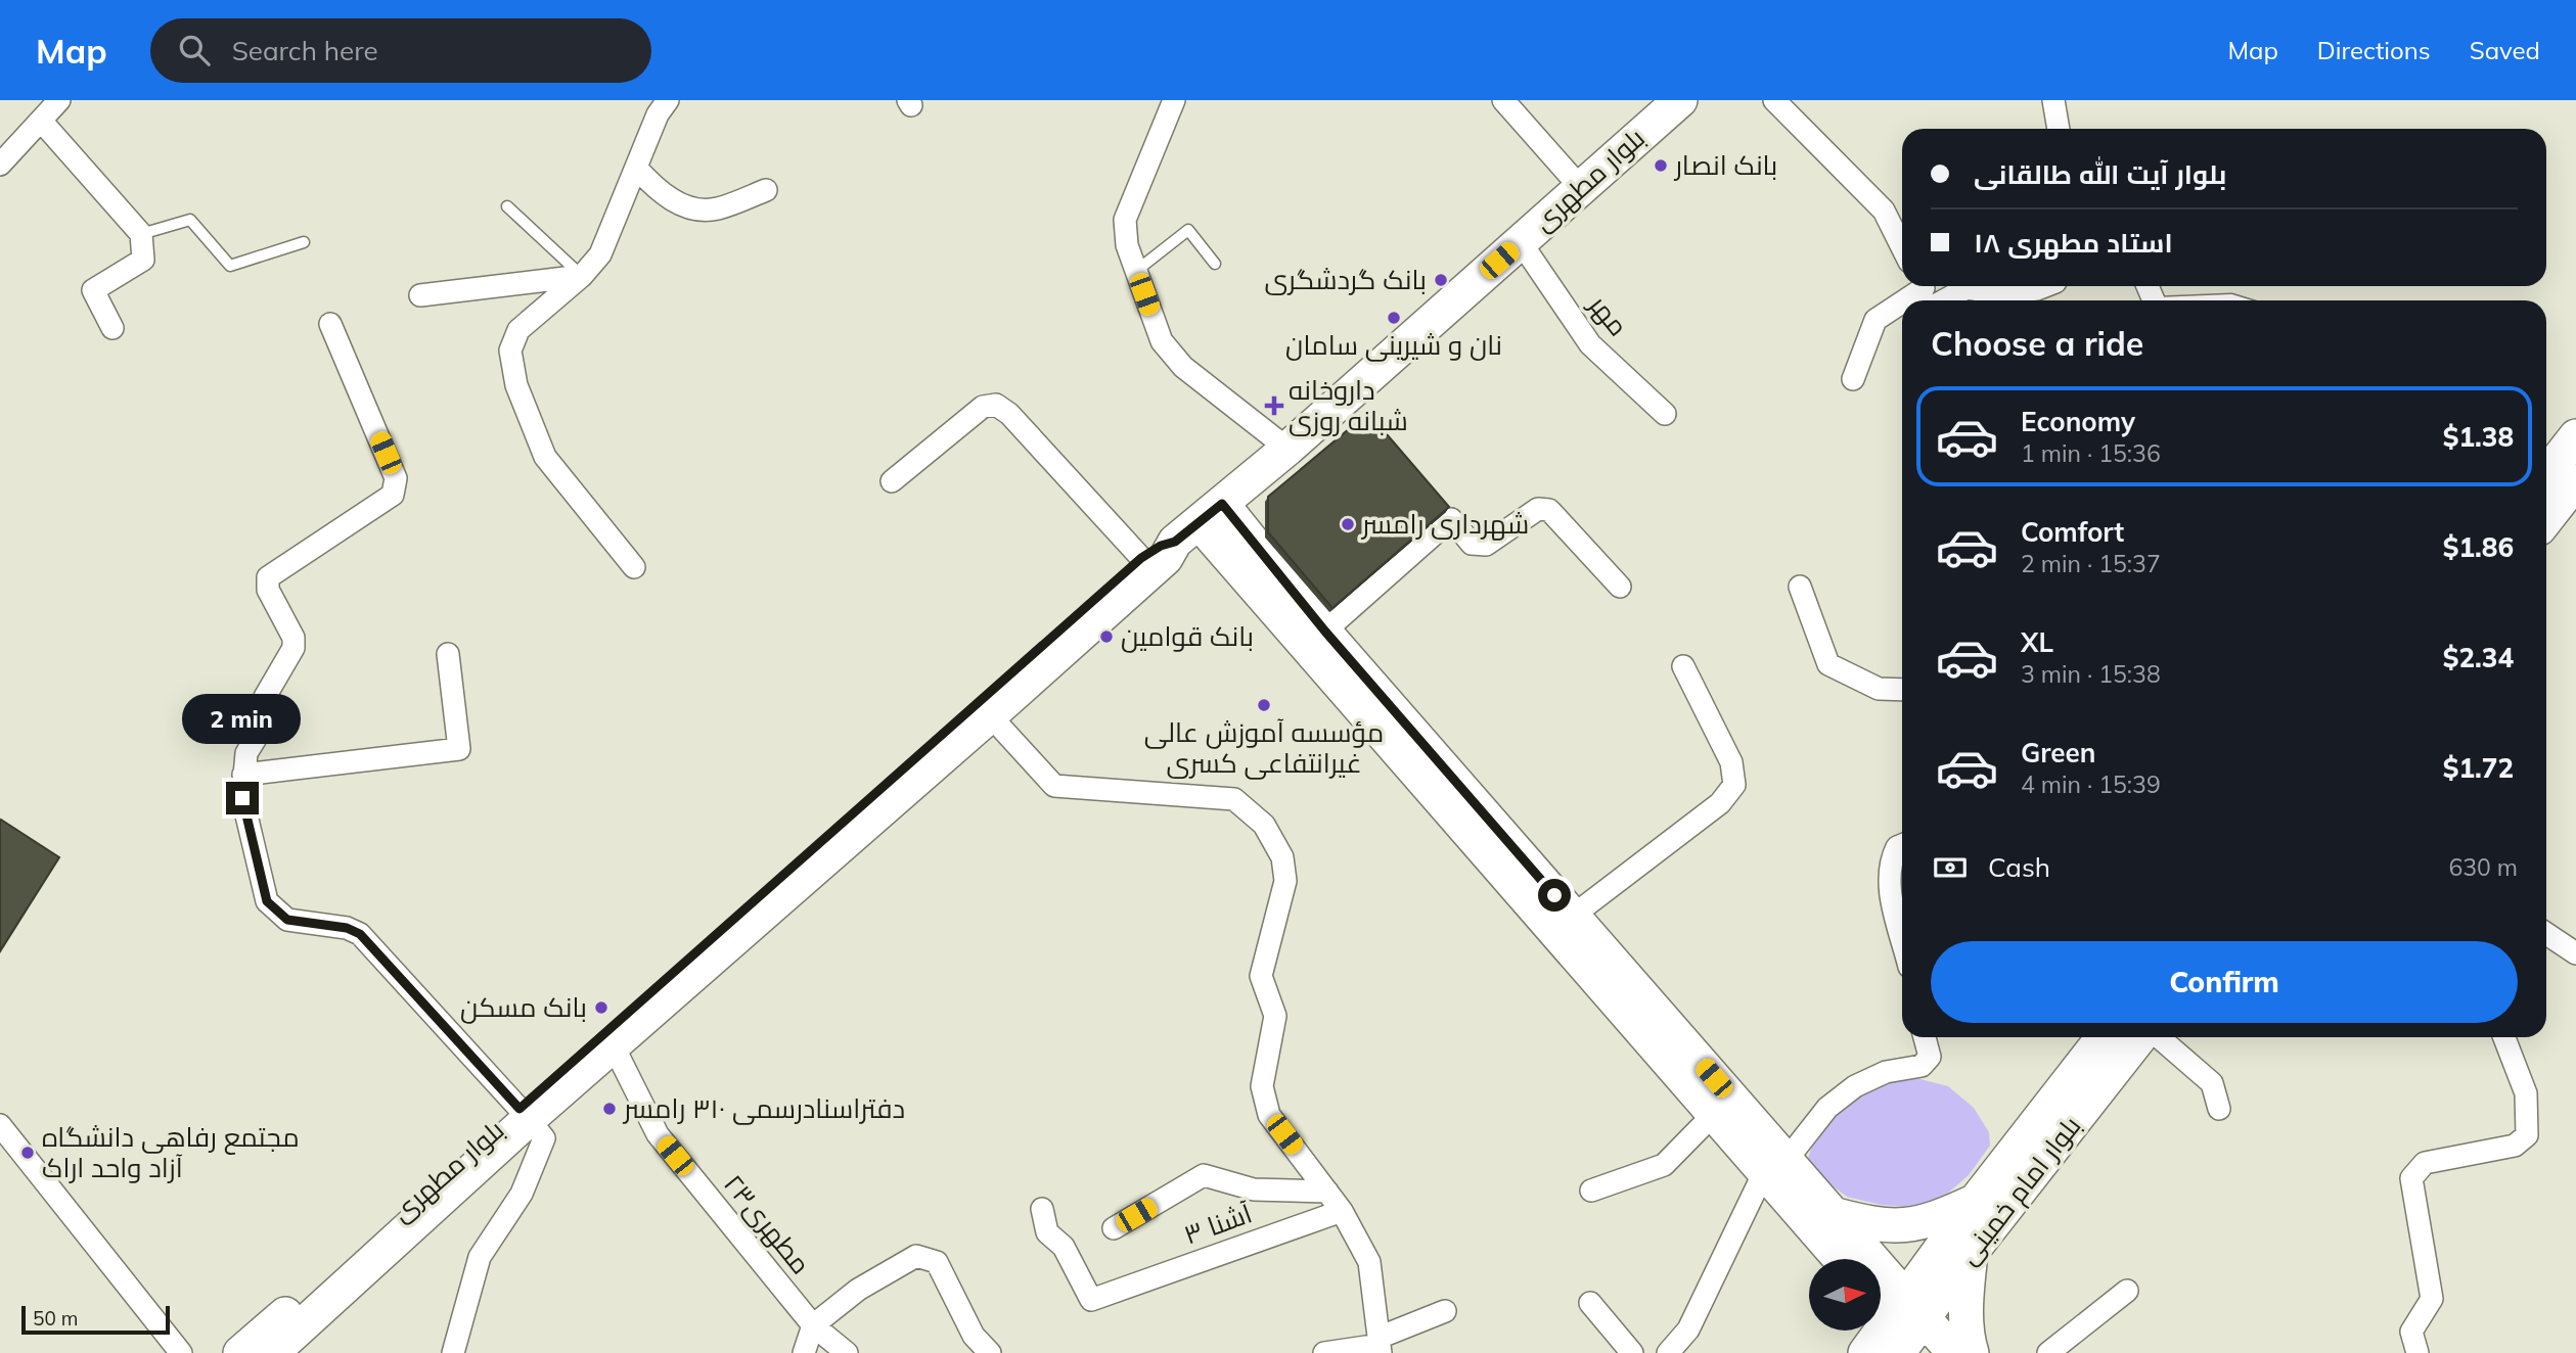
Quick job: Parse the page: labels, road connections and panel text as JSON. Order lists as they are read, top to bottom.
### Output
{
  "streets": {
    "main road": ["بلوار مطهری", "بلوار امام خمینی"],
    "street": ["مهر", "مطهری۲۳", "آشنا ۳"]
  },
  "crossings": [
    ["بلوار مطهری", "مهر"],
    ["بلوار مطهری", "مطهری۲۳"]
  ],
  "places": {
    "other": [
      "بانک انصار",
      "بانک گردشگری",
      "نان و شیرینی سامان",
      "شهرداری رامسر",
      "بانک قوامین",
      "مؤسسه آموزش عالی غیرانتفاعی کسری",
      "بانک مسکن",
      "دفتراسنادرسمی ۳۱۰ رامسر",
      "مجتمع رفاهی دانشگاه آزاد واحد اراک"
    ],
    "health": ["داروخانه شبانه روزی"]
  },
  "scale_bar": "50 m",
  "north": "right",
  "page": {
    "header": "Map",
    "search": "Search here",
    "nav": ["Map", "Directions", "Saved"],
    "banner": ["بلوار آیت الله طالقانی", "استاد مطهری ۱۸"],
    "heading": "Choose a ride",
    "list": [
      {
        "name": "Economy",
        "note": "1 min · 15:36",
        "value": "$1.38"
      },
      {
        "name": "Comfort",
        "note": "2 min · 15:37",
        "value": "$1.86"
      },
      {
        "name": "XL",
        "note": "3 min · 15:38",
        "value": "$2.34"
      },
      {
        "name": "Green",
        "note": "4 min · 15:39",
        "value": "$1.72"
      }
    ],
    "bubble": "2 min",
    "pay": ["Cash", "630 m"],
    "buttons": "Confirm",
    "scale": "50 m"
  }
}
